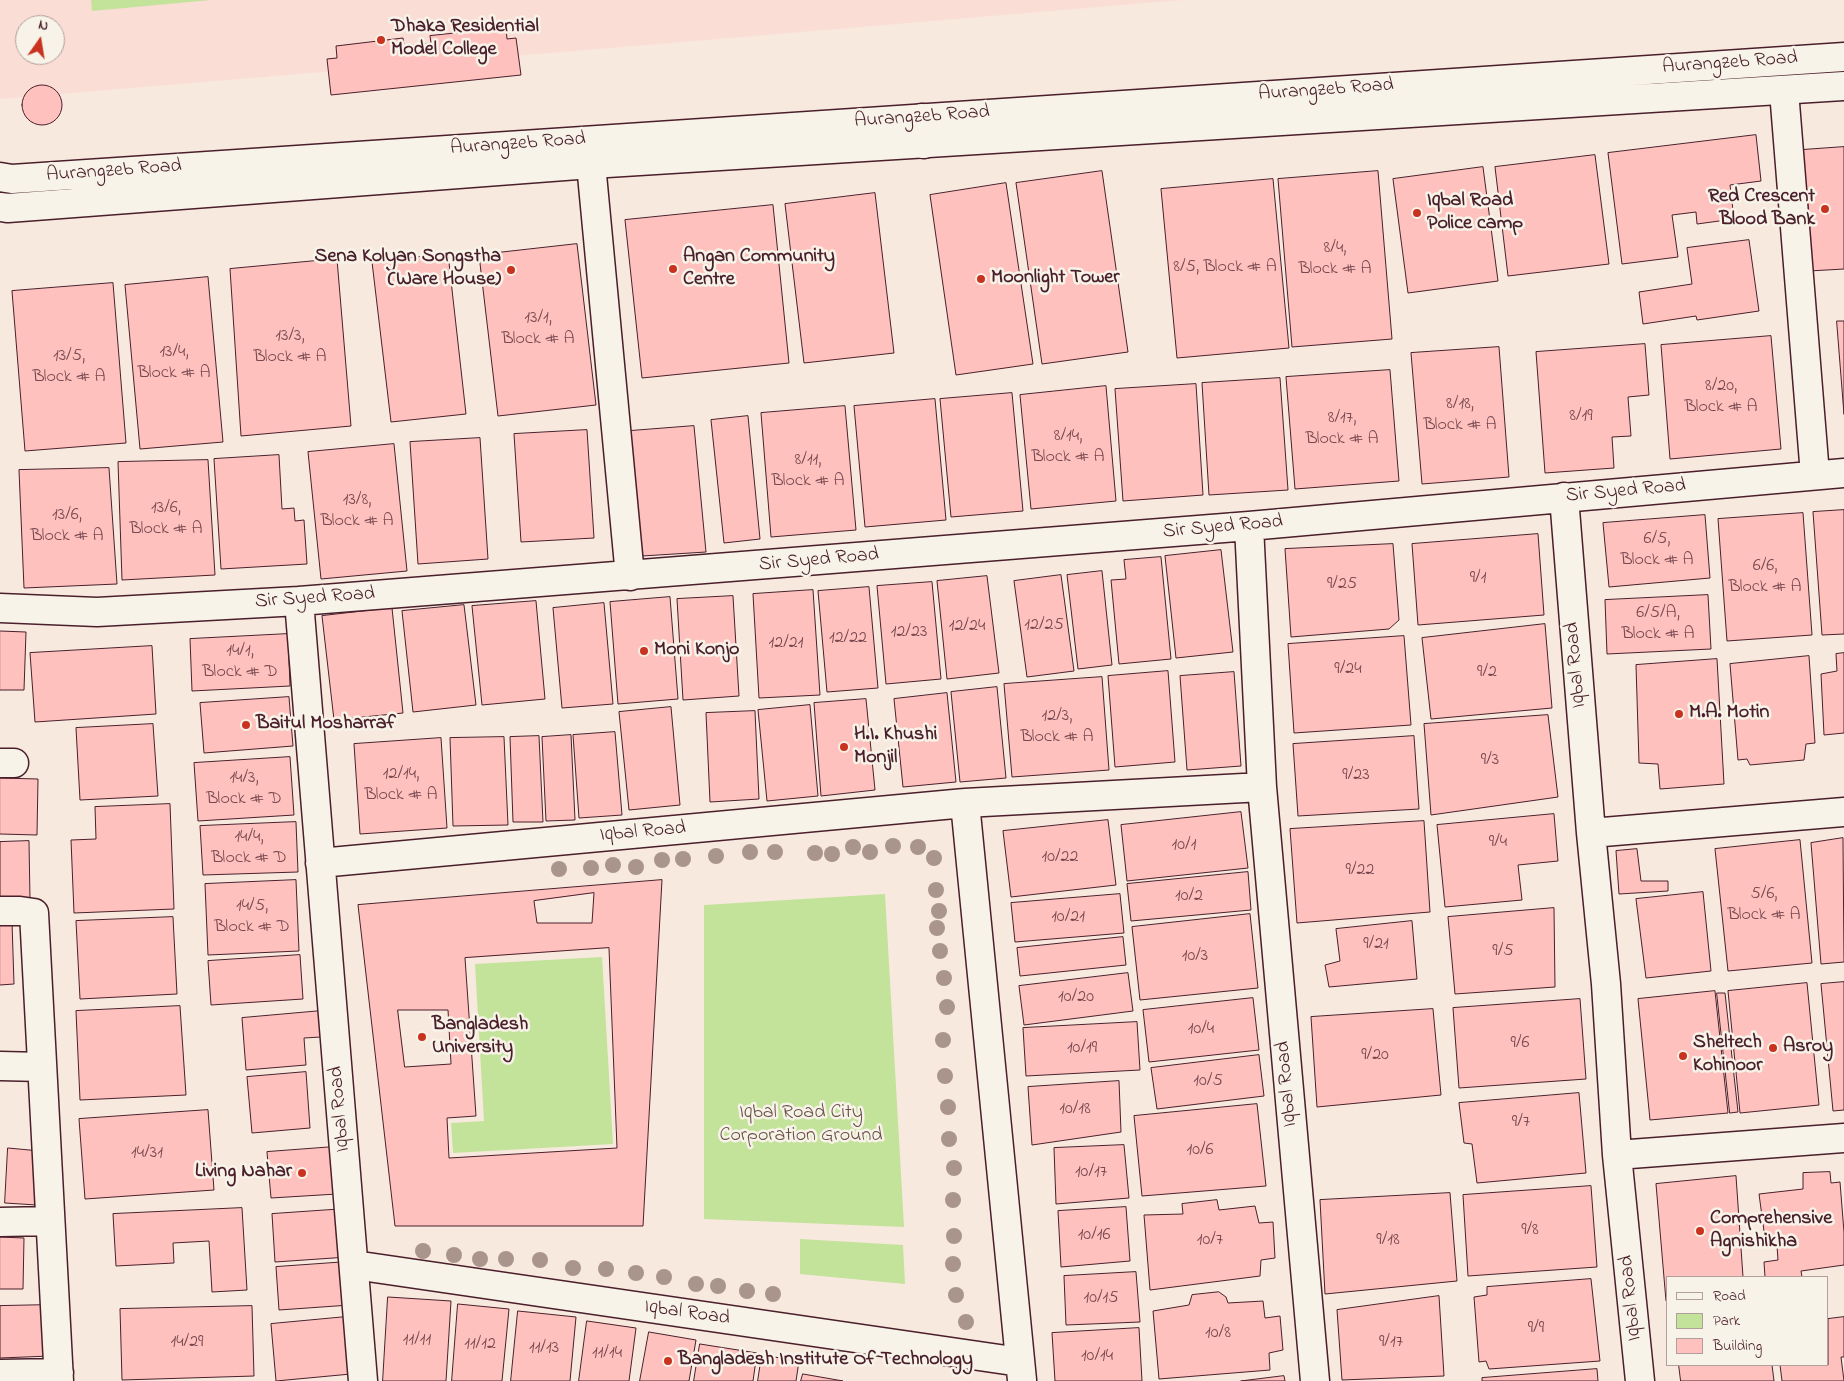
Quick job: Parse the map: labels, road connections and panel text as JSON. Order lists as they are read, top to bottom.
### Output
{
  "streets": {
    "street": ["Aurangzeb Road", "Sir Syed Road", "Iqbal Road"]
  },
  "crossings": [
    ["Sir Syed Road", "Iqbal Road"]
  ],
  "parks": ["Iqbal Road City Corporation Ground"],
  "places": [
    "Dhaka Residential Model College",
    "Red Crescent Blood Bank",
    "Iqbal Road Police camp",
    "Angan Community Centre",
    "Sena Kolyan Songstha (Ware House)",
    "Moonlight Tower",
    "Moni Konjo",
    "M.A. Motin",
    "Baitul Mosharraf",
    "H.I. Khushi Monjil",
    "Bangladesh University",
    "Asroy",
    "Sheltech Kohinoor",
    "Living Nahar",
    "Comprehensive Agnishikha",
    "Bangladesh Institute Of Technology"
  ],
  "house_numbers": [
    "8/4, Block # A",
    "8/5, Block # A",
    "13/1, Block # A",
    "13/3, Block # A",
    "13/4, Block # A",
    "13/5, Block # A",
    "8/20, Block # A",
    "8/18, Block # A",
    "8/19",
    "8/17, Block # A",
    "8/14, Block # A",
    "8/11, Block # A",
    "13/8, Block # A",
    "13/6, Block # A",
    "13/6, Block # A",
    "6/5, Block # A",
    "6/6, Block # A",
    "9/1",
    "9/25",
    "6/5/A, Block # A",
    "12/25",
    "12/24",
    "12/23",
    "12/22",
    "12/21",
    "14/1, Block # D",
    "9/24",
    "9/2",
    "12/3, Block # A",
    "9/3",
    "12/14, Block # A",
    "9/23",
    "14/3, Block # D",
    "14/4, Block # D",
    "9/4",
    "10/1",
    "10/22",
    "9/22",
    "5/6, Block # A",
    "10/2",
    "14/5, Block # D",
    "10/21",
    "9/21",
    "9/5",
    "10/3",
    "10/20",
    "10/4",
    "9/6",
    "10/19",
    "9/20",
    "10/5",
    "10/18",
    "9/7",
    "10/6",
    "14/31",
    "10/17",
    "9/8",
    "10/16",
    "10/7",
    "9/18",
    "10/15",
    "9/9",
    "10/8",
    "11/11",
    "14/29",
    "9/17",
    "11/12",
    "11/13",
    "11/14",
    "10/14"
  ],
  "legend": ["Road", "Park", "Building"],
  "north": "top"
}
